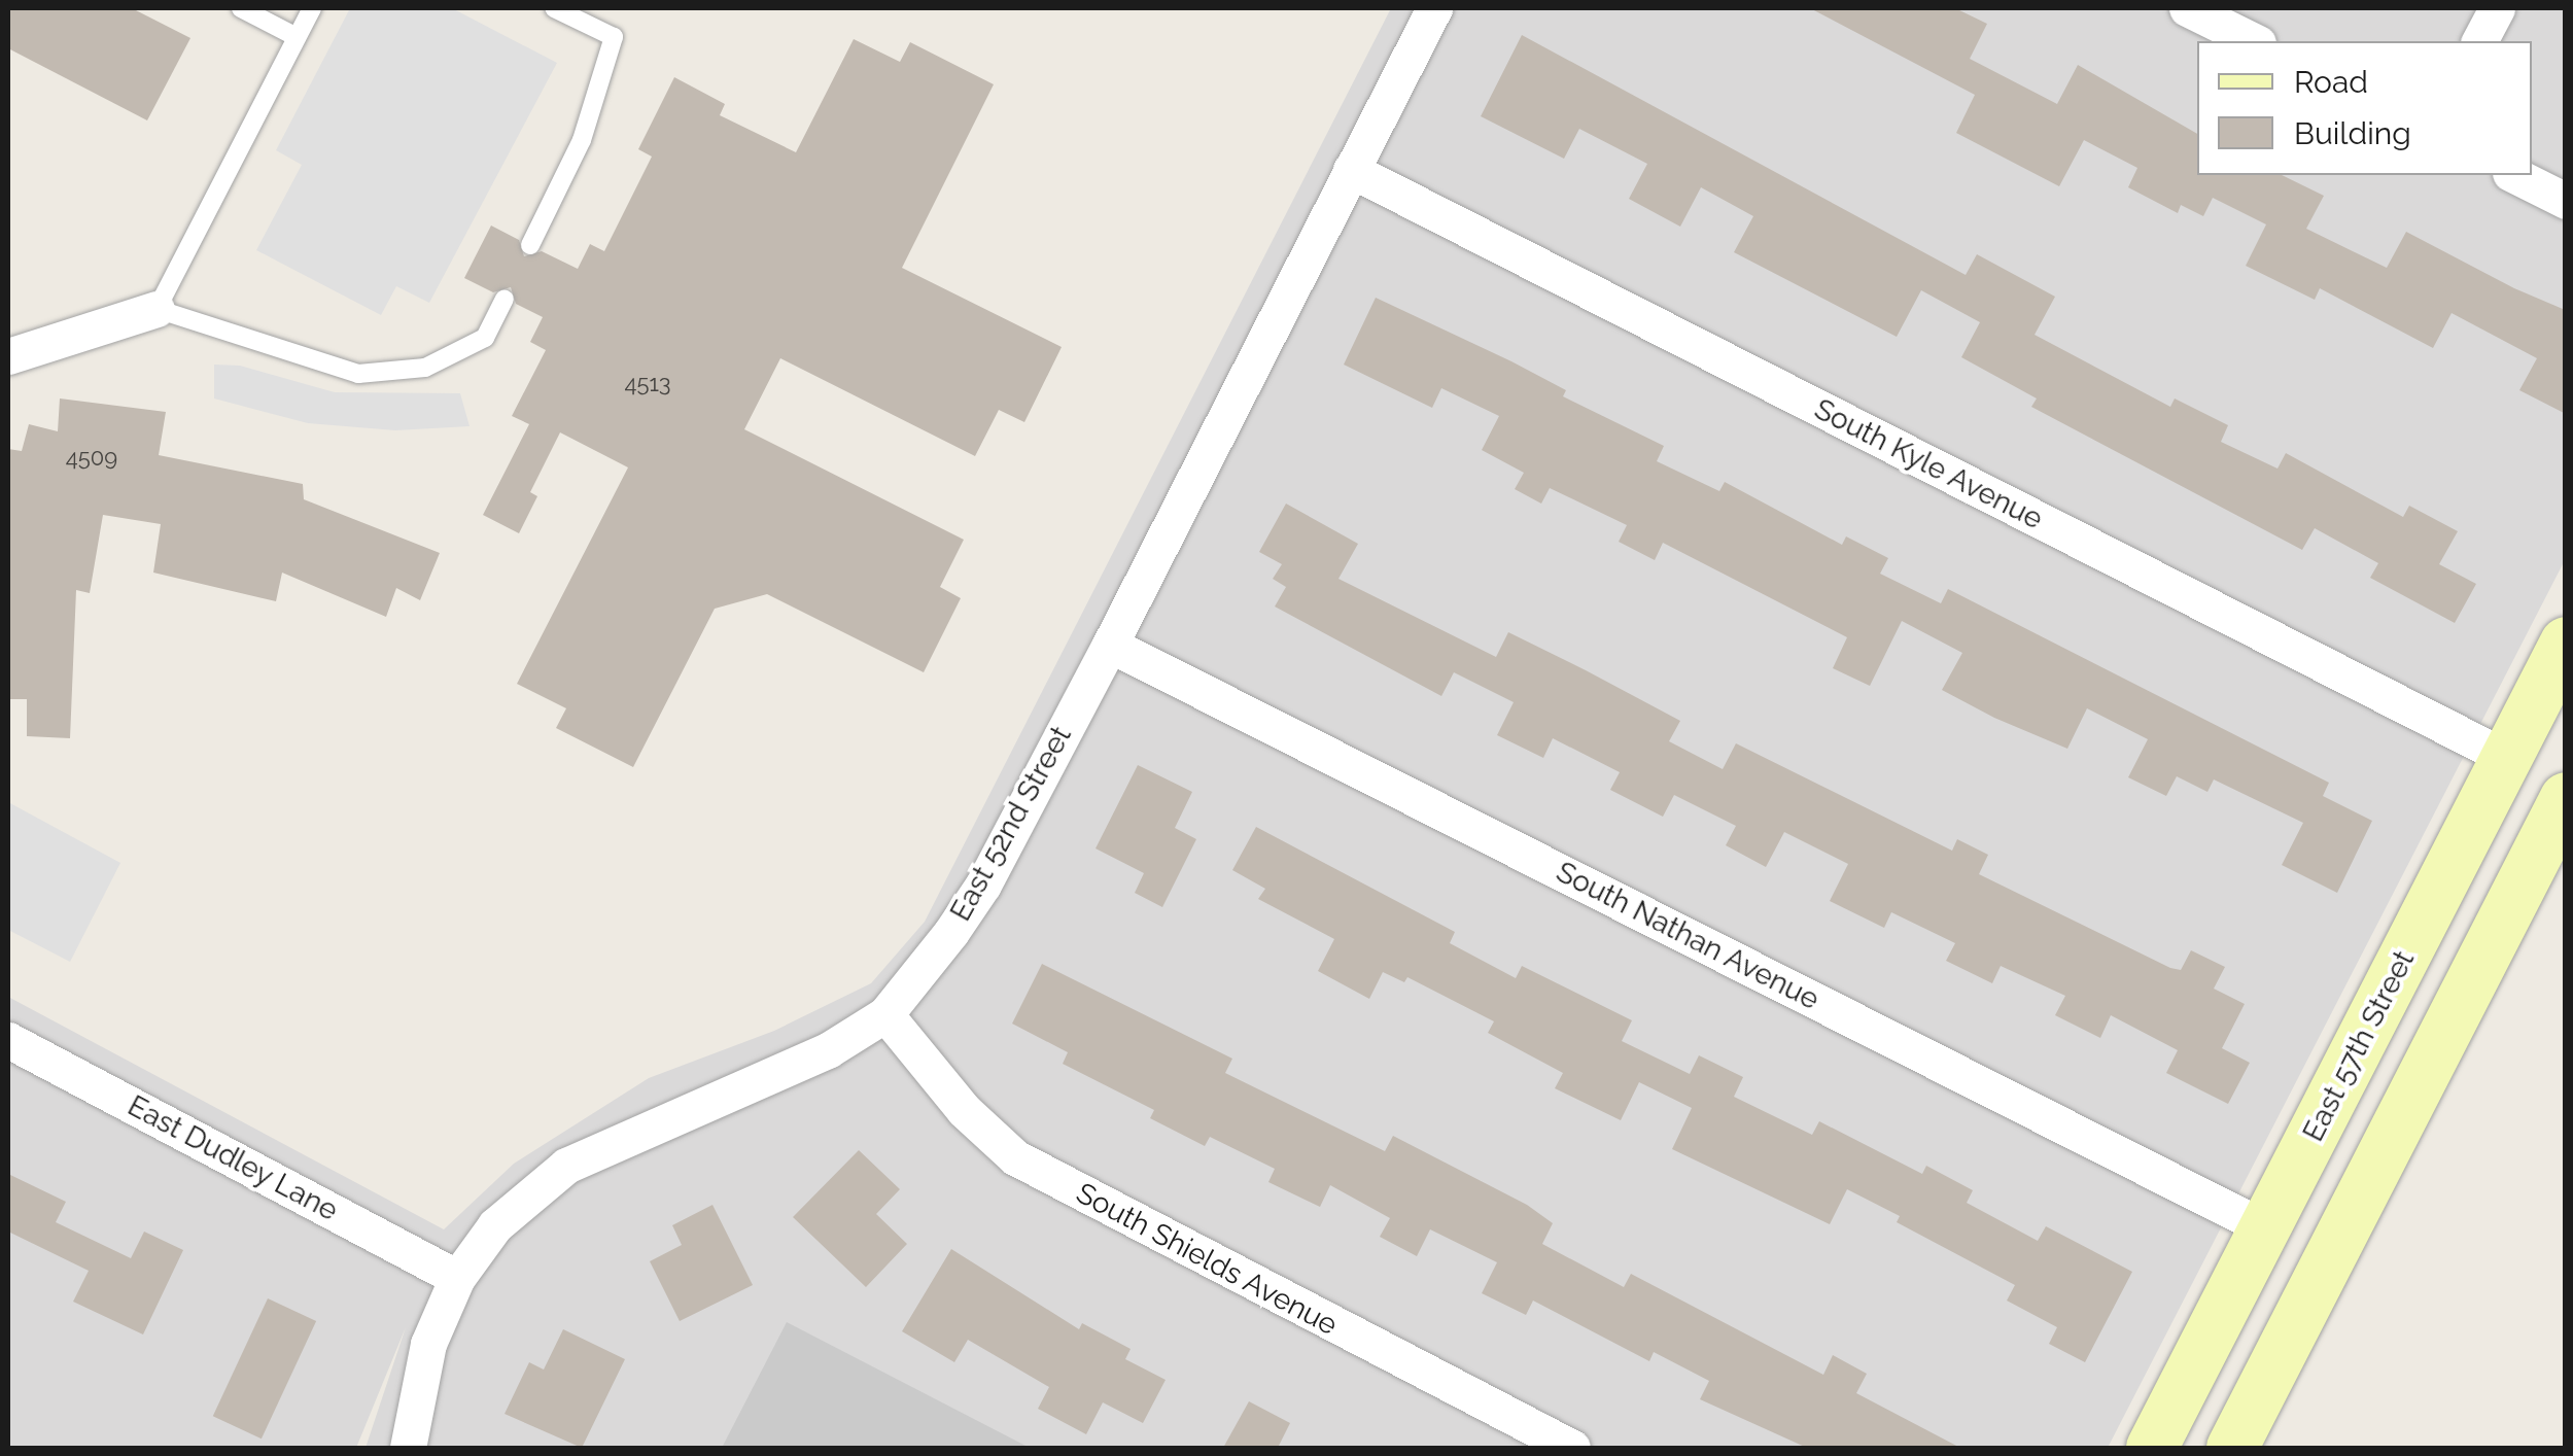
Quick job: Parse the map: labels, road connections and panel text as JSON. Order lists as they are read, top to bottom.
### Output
{
  "streets": {
    "main road": ["East 57th Street"],
    "street": [
      "South Kyle Avenue",
      "East 52nd Street",
      "South Nathan Avenue",
      "East Dudley Lane",
      "South Shields Avenue"
    ]
  },
  "crossings": [
    ["South Kyle Avenue", "East 52nd Street"],
    ["South Kyle Avenue", "East 57th Street"],
    ["East 52nd Street", "South Nathan Avenue"],
    ["East 52nd Street", "East Dudley Lane"],
    ["East 52nd Street", "South Shields Avenue"],
    ["South Nathan Avenue", "East 57th Street"]
  ],
  "house_numbers": ["4513", "4509"],
  "legend": ["Road", "Building"]
}
